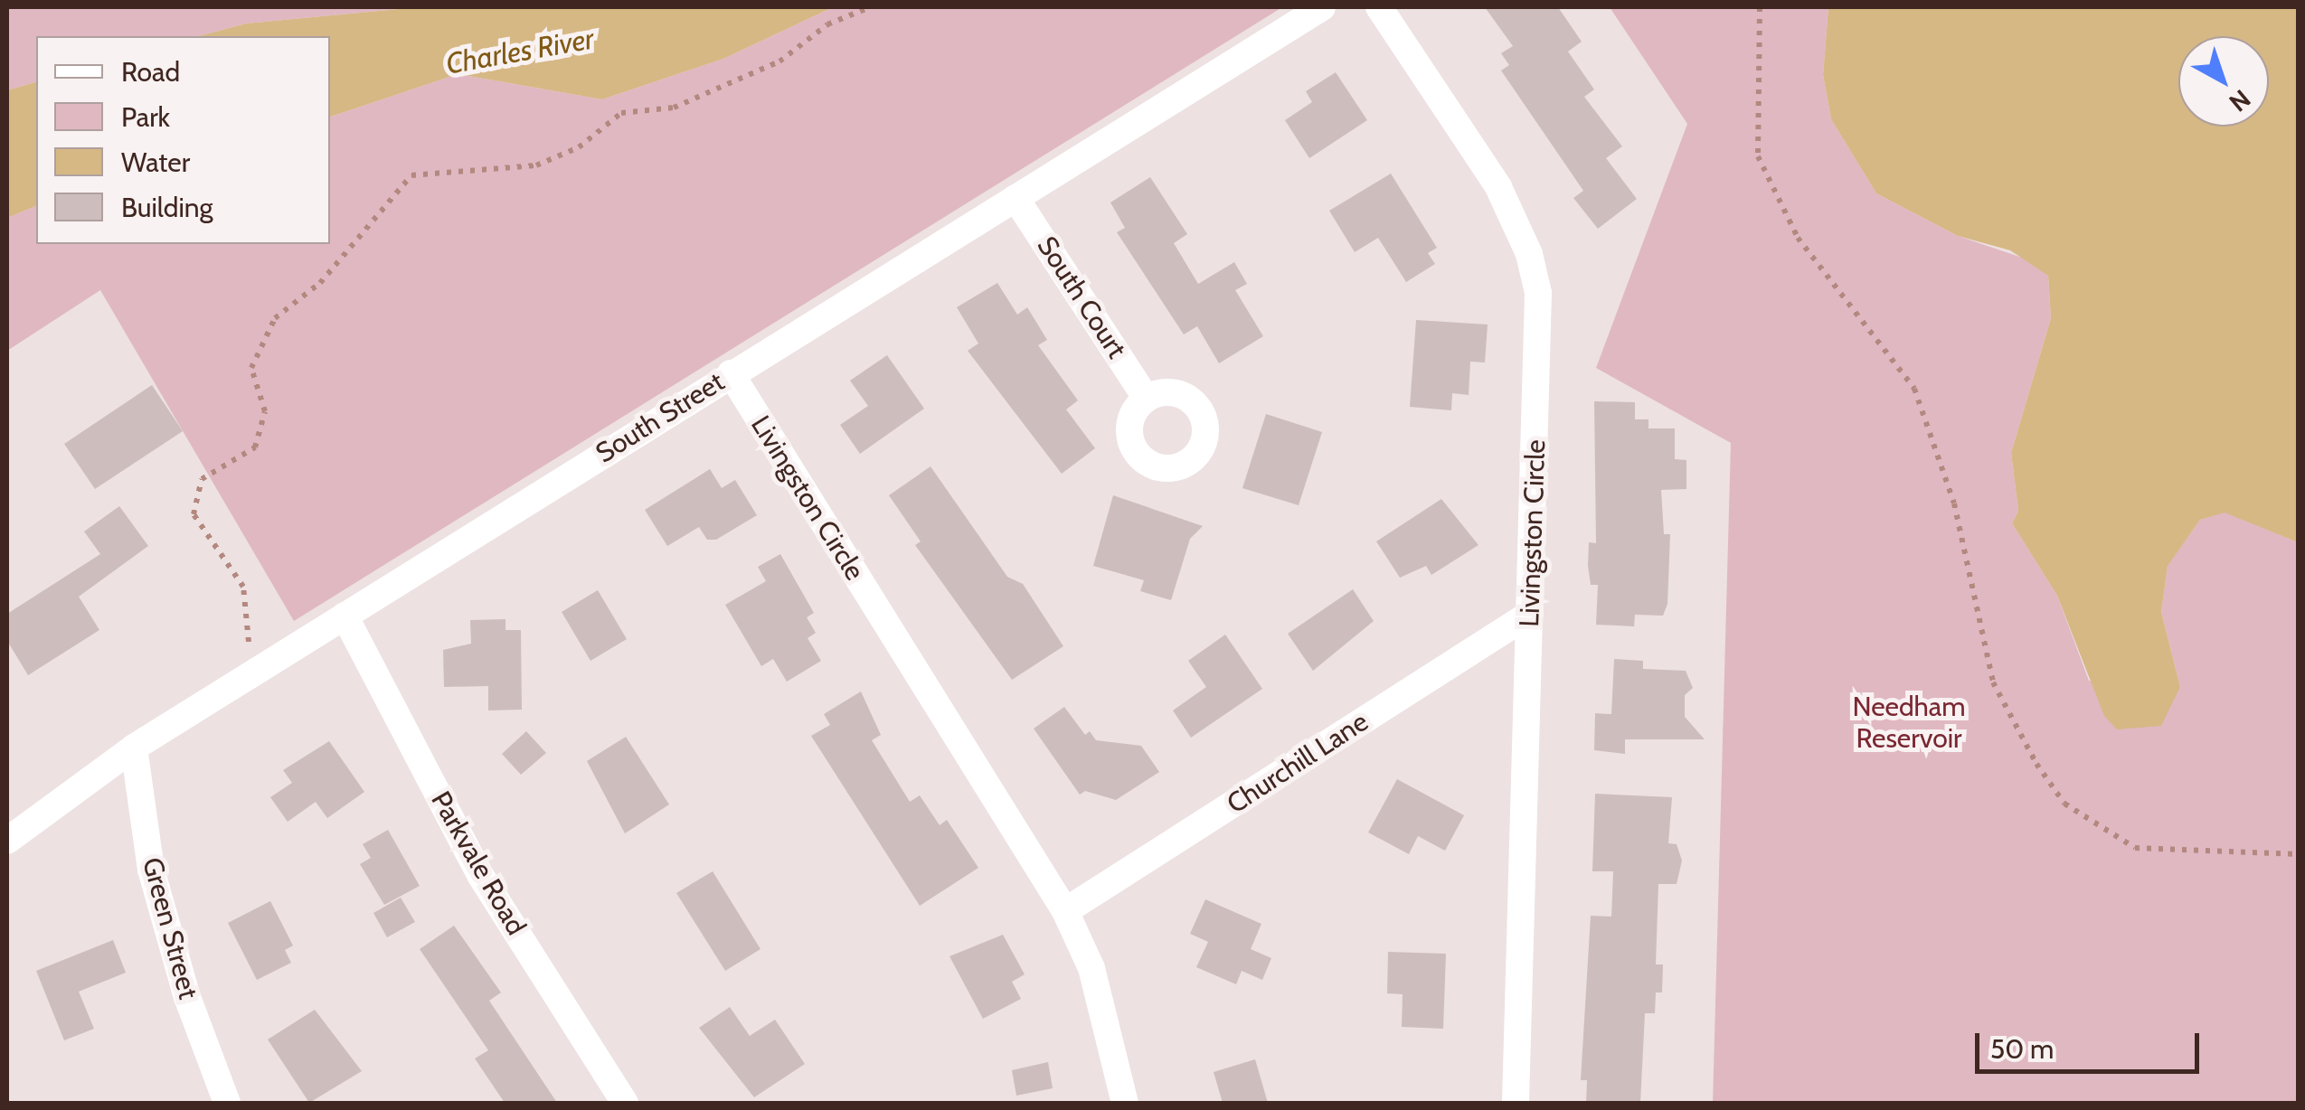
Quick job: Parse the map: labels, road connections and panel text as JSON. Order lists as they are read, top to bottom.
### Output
{
  "streets": {
    "street": [
      "South Court",
      "South Street",
      "Livingston Circle",
      "Churchill Lane",
      "Parkvale Road",
      "Green Street"
    ]
  },
  "crossings": [
    ["South Court", "South Street"],
    ["South Street", "Livingston Circle"],
    ["South Street", "Parkvale Road"],
    ["South Street", "Green Street"],
    ["Livingston Circle", "Churchill Lane"]
  ],
  "water": ["Charles River"],
  "parks": ["Needham Reservoir"],
  "legend": [
    "Road",
    "Park",
    "Water",
    "Building"
  ],
  "scale_bar": "50 m",
  "north": "bottom right"
}
